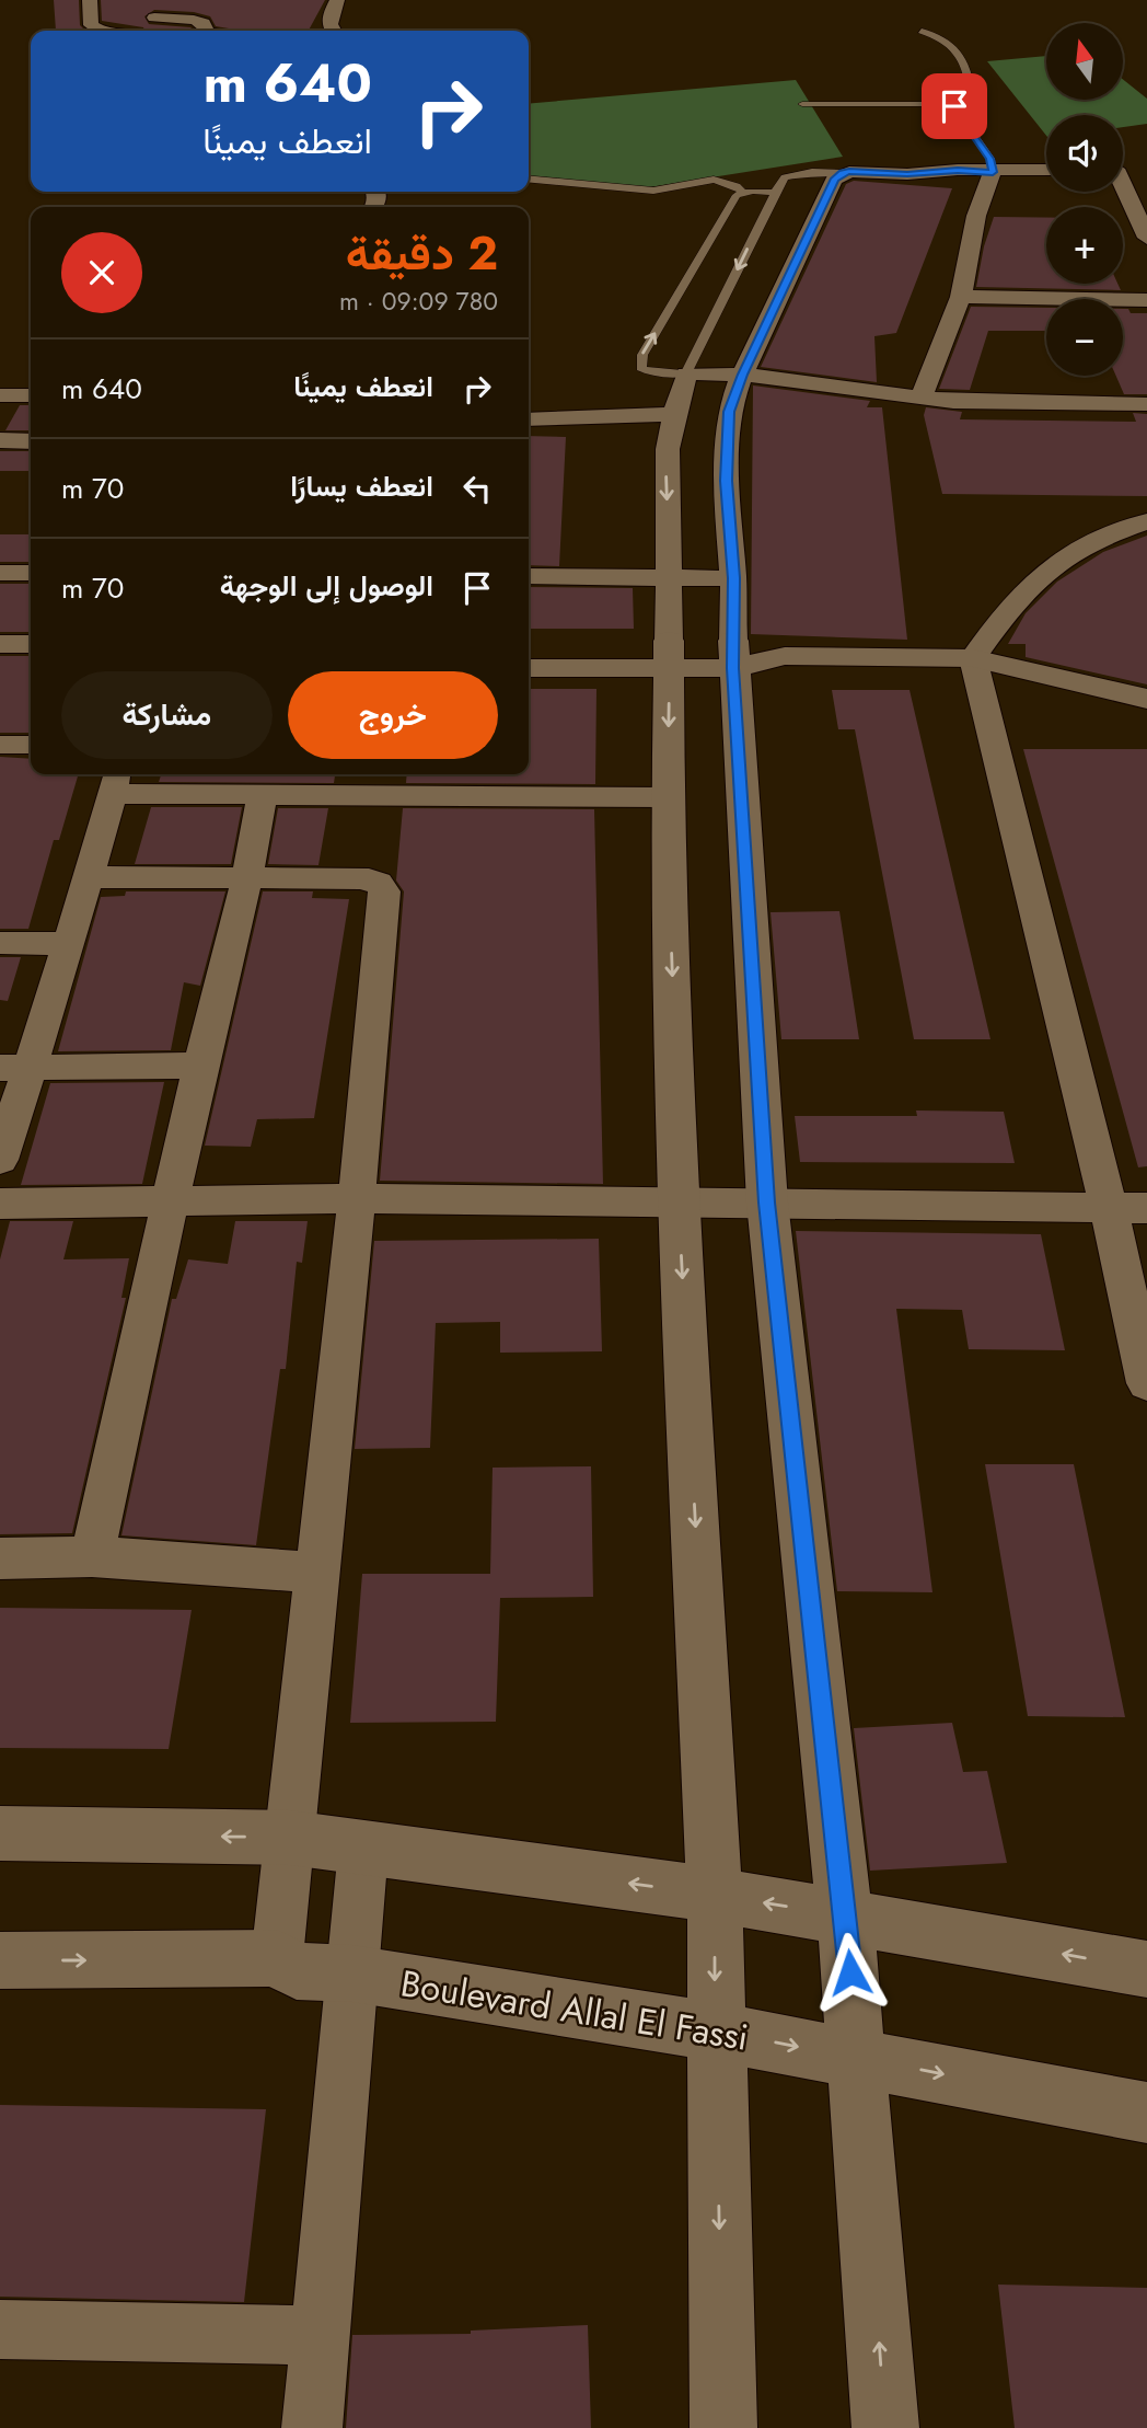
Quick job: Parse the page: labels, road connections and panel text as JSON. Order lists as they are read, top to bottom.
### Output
{
  "streets": {
    "street": ["Boulevard Allal El Fassi"]
  },
  "north": "top",
  "page": {
    "map_buttons": ["+", "−"],
    "turn": ["640 m", "انعطف يمينًا"],
    "heading": ["2 دقيقة", "780 m · 09:09"],
    "list": [
      {
        "name": "انعطف يمينًا",
        "value": "640 m"
      },
      {
        "name": "انعطف يسارًا",
        "value": "70 m"
      },
      {
        "name": "الوصول إلى الوجهة",
        "value": "70 m"
      }
    ],
    "buttons": ["خروج", "مشاركة"]
  }
}
